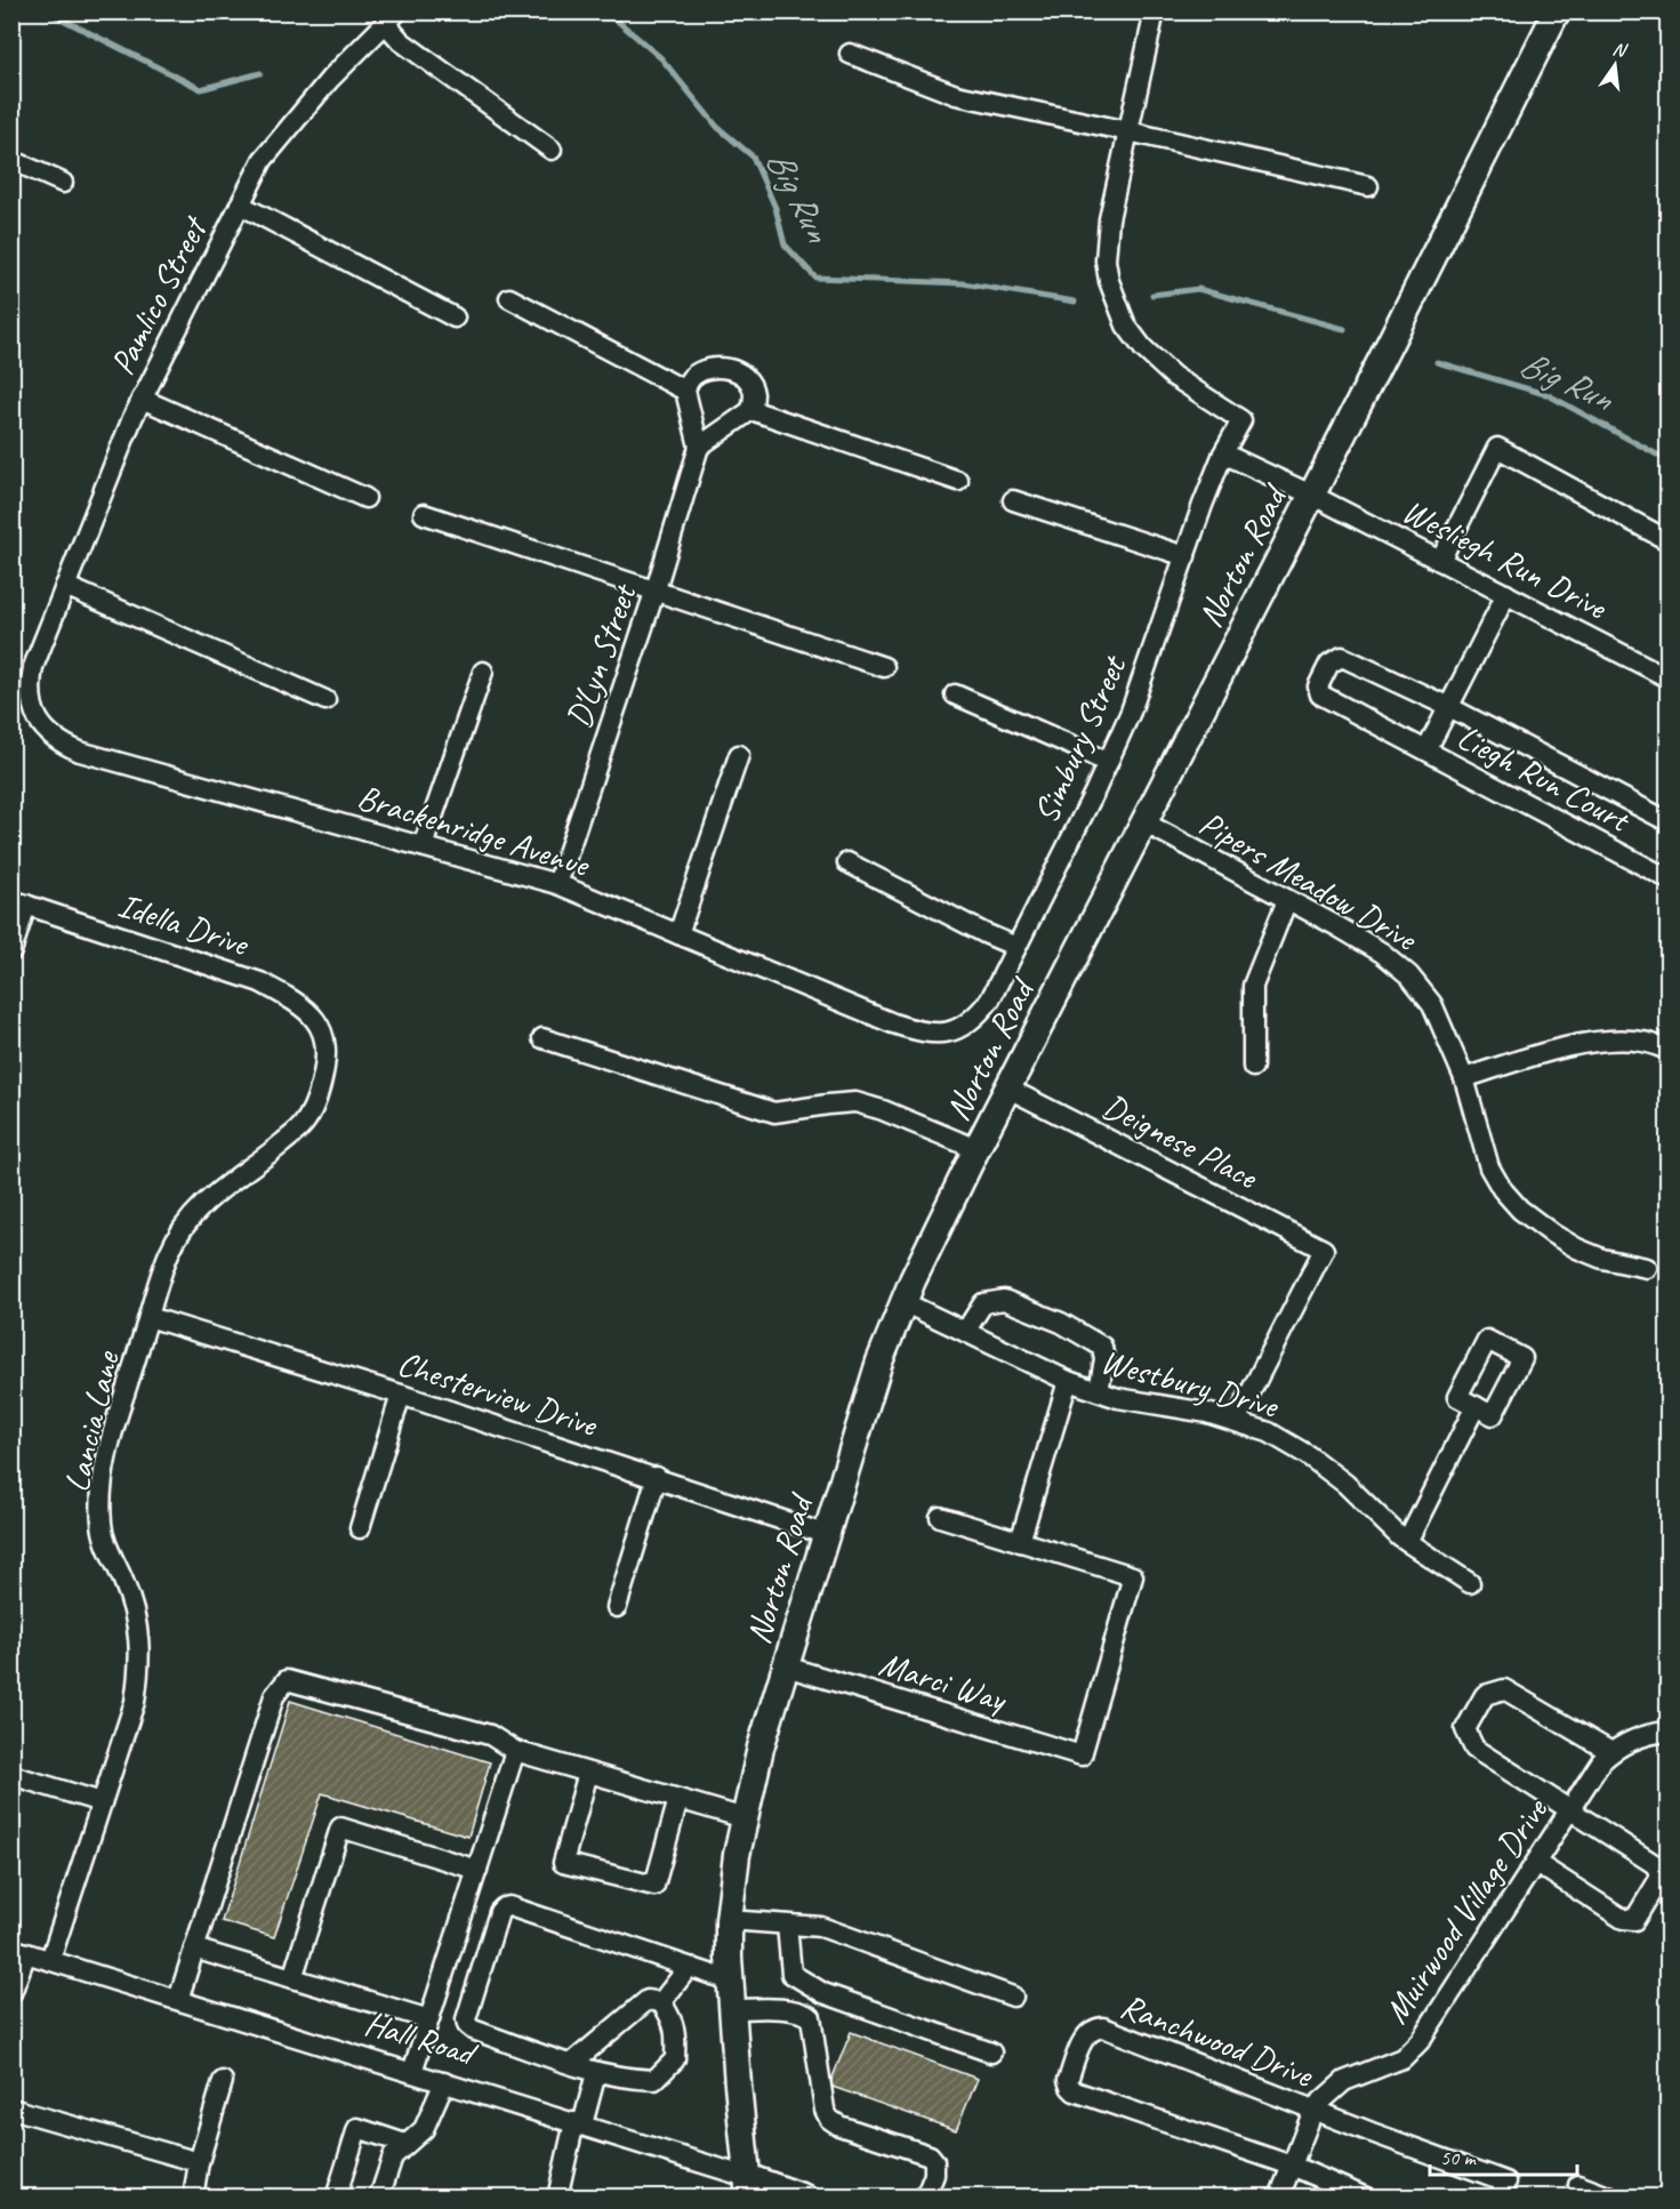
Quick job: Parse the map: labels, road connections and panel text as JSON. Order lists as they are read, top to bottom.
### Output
{
  "streets": {
    "main road": ["Norton Road", "Hall Road"],
    "street": [
      "Pamlico Street",
      "Wesliegh Run Drive",
      "D'Lyn Street",
      "Simbury Street",
      "Liegh Run Court",
      "Brackenridge Avenue",
      "Pipers Meadow Drive",
      "Idella Drive",
      "Deignese Place",
      "Westbury Drive",
      "Chesterview Drive",
      "Lancia Lane",
      "Marci Way",
      "Muirwood Village Drive",
      "Ranchwood Drive"
    ]
  },
  "crossings": [
    ["Pamlico Street", "Brackenridge Avenue"],
    ["Norton Road", "Wesliegh Run Drive"],
    ["Norton Road", "Pipers Meadow Drive"],
    ["Norton Road", "Deignese Place"],
    ["Norton Road", "Westbury Drive"],
    ["Norton Road", "Chesterview Drive"],
    ["Norton Road", "Marci Way"],
    ["Norton Road", "Hall Road"],
    ["Wesliegh Run Drive", "Simbury Street"],
    ["Wesliegh Run Drive", "Liegh Run Court"],
    ["D'Lyn Street", "Brackenridge Avenue"],
    ["Simbury Street", "Brackenridge Avenue"],
    ["Idella Drive", "Lancia Lane"],
    ["Deignese Place", "Westbury Drive"],
    ["Chesterview Drive", "Lancia Lane"],
    ["Lancia Lane", "Hall Road"],
    ["Muirwood Village Drive", "Ranchwood Drive"]
  ],
  "water": ["Big Run"],
  "scale_bar": "50 m",
  "north": "top"
}
